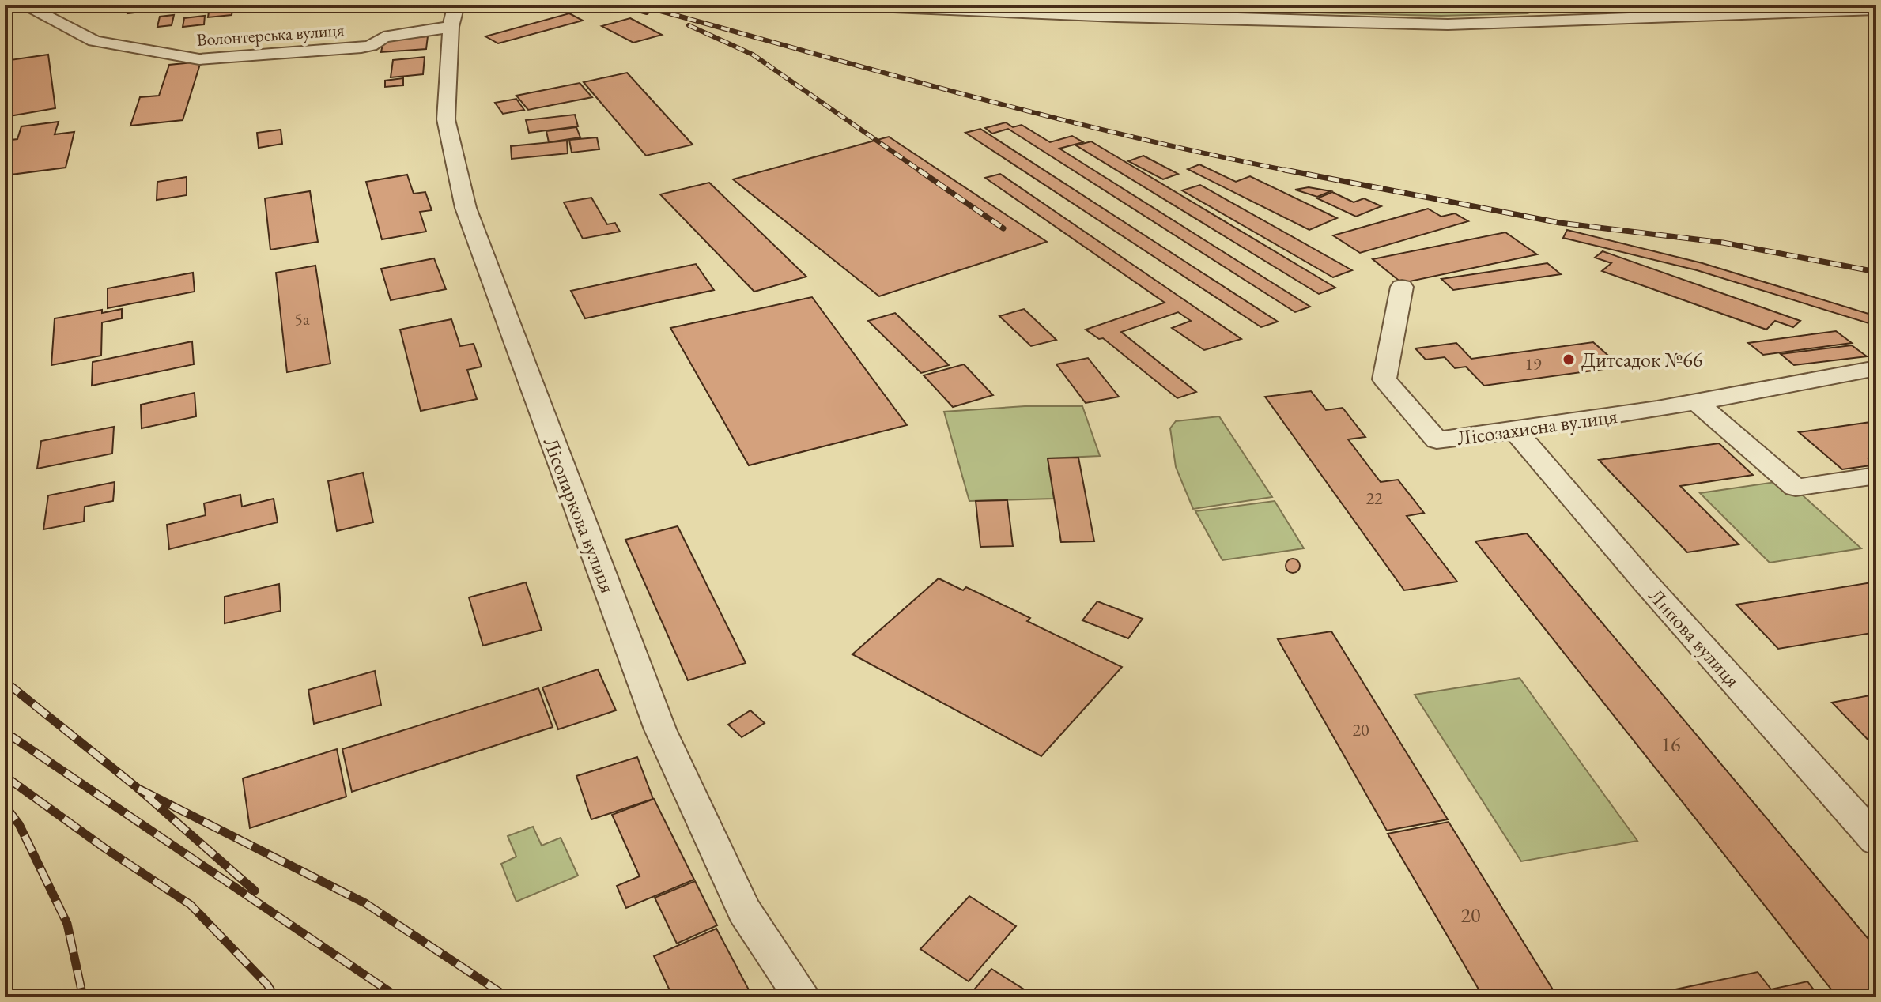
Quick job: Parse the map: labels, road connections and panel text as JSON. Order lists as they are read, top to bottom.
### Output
{
  "streets": {
    "street": [
      "Волонтерська вулиця",
      "Лісозахисна вулиця",
      "Лісопаркова вулиця",
      "Липова вулиця"
    ]
  },
  "crossings": [
    ["Волонтерська вулиця", "Лісопаркова вулиця"],
    ["Лісозахисна вулиця", "Липова вулиця"]
  ],
  "places": ["Дитсадок №66"],
  "house_numbers": [
    "5а",
    "19",
    "22",
    "20",
    "16",
    "20"
  ]
}
